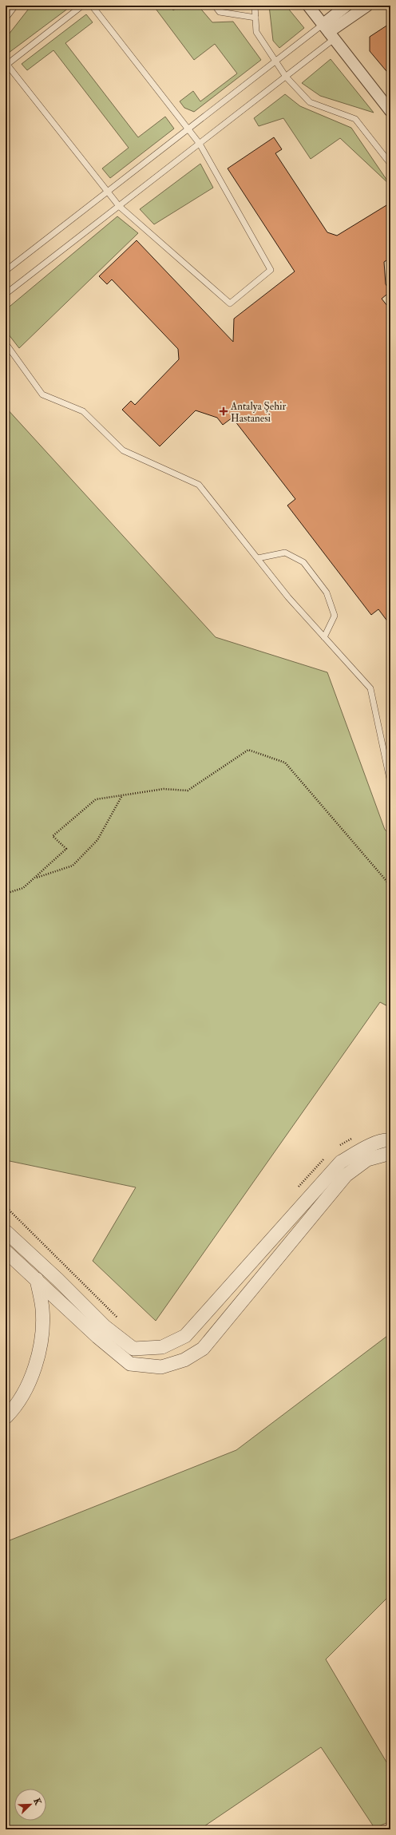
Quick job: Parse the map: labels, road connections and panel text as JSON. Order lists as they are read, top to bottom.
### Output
{
  "places": {
    "health": ["Antalya Şehir Hastanesi"]
  },
  "north": "top right"
}
